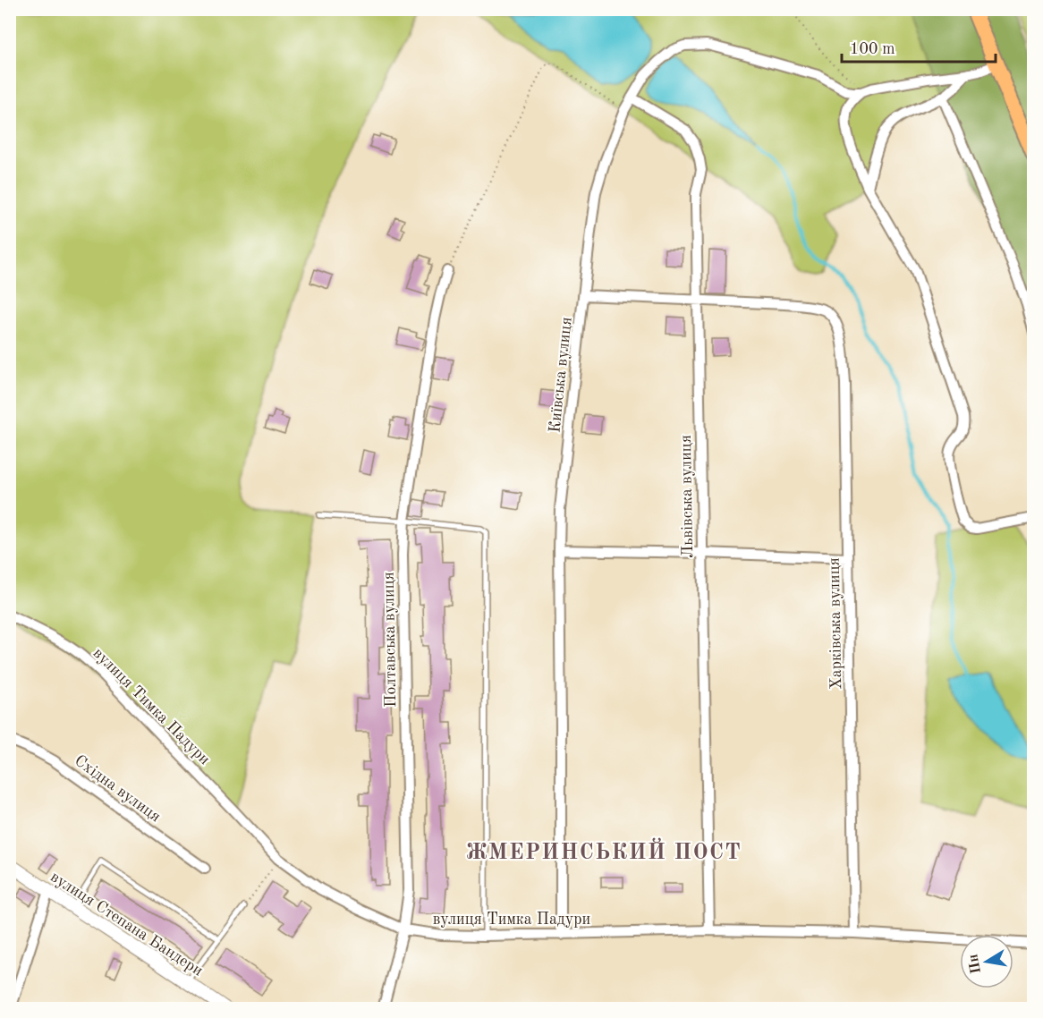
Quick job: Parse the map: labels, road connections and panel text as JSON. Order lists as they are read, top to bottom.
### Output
{
  "streets": {
    "street": [
      "Київська вулиця",
      "Львівська вулиця",
      "Харківська вулиця",
      "Полтавська вулиця",
      "вулиця Тимка Падури",
      "Східна вулиця",
      "вулиця Степана Бандери"
    ]
  },
  "crossings": [
    ["Київська вулиця", "Львівська вулиця"],
    ["Київська вулиця", "вулиця Тимка Падури"],
    ["Львівська вулиця", "Харківська вулиця"],
    ["Львівська вулиця", "вулиця Тимка Падури"],
    ["Харківська вулиця", "вулиця Тимка Падури"],
    ["Полтавська вулиця", "вулиця Тимка Падури"]
  ],
  "districts": ["ЖМЕРИНСЬКИЙ ПОСТ"],
  "scale_bar": "100 m",
  "north": "left"
}
